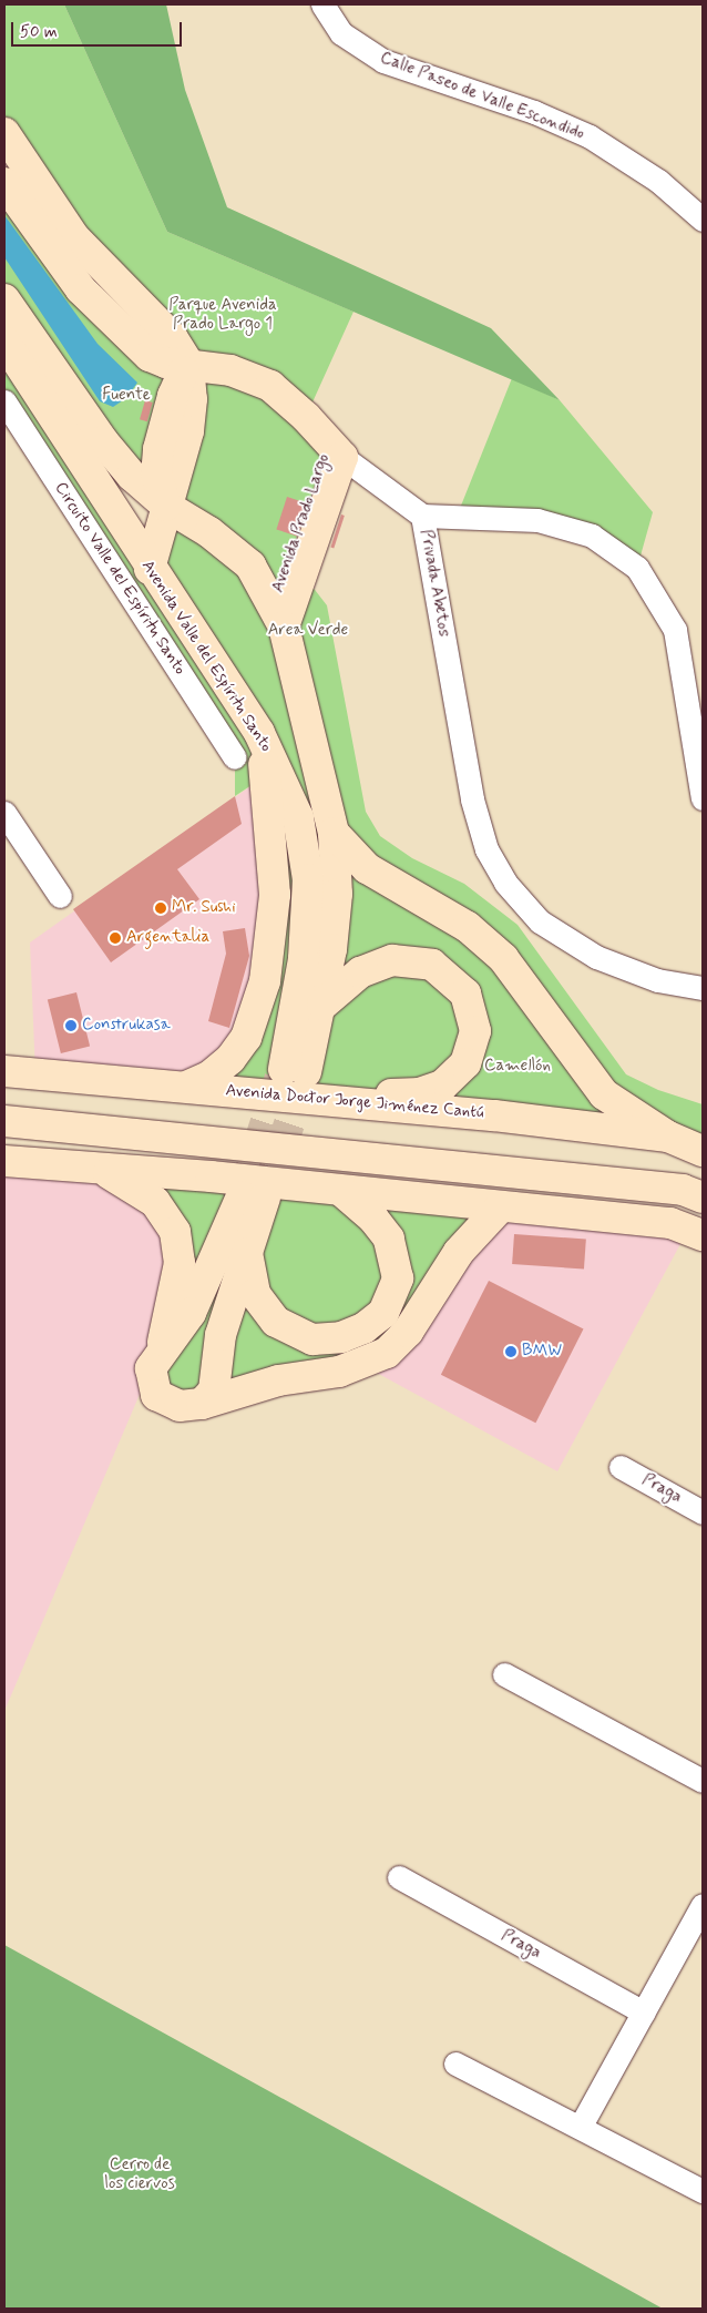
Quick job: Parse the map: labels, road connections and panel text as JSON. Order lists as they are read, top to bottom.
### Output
{
  "streets": {
    "main road": ["Avenida Prado Largo", "Avenida Valle del Espíritu Santo", "Avenida Doctor Jorge Jiménez Cantú"],
    "street": [
      "Calle Paseo de Valle Escondido",
      "Circuito Valle del Espíritu Santo",
      "Privada Abetos",
      "Praga"
    ]
  },
  "crossings": [
    ["Avenida Prado Largo", "Privada Abetos"],
    ["Avenida Prado Largo", "Avenida Valle del Espíritu Santo"]
  ],
  "parks": [
    "Parque Avenida Prado Largo 1",
    "Fuente",
    "Area Verde",
    "Camellón",
    "Cerro de los ciervos"
  ],
  "places": [
    "Mr. Sushi",
    "Argentalia",
    "Construkasa",
    "BMW"
  ],
  "scale_bar": "50 m"
}
